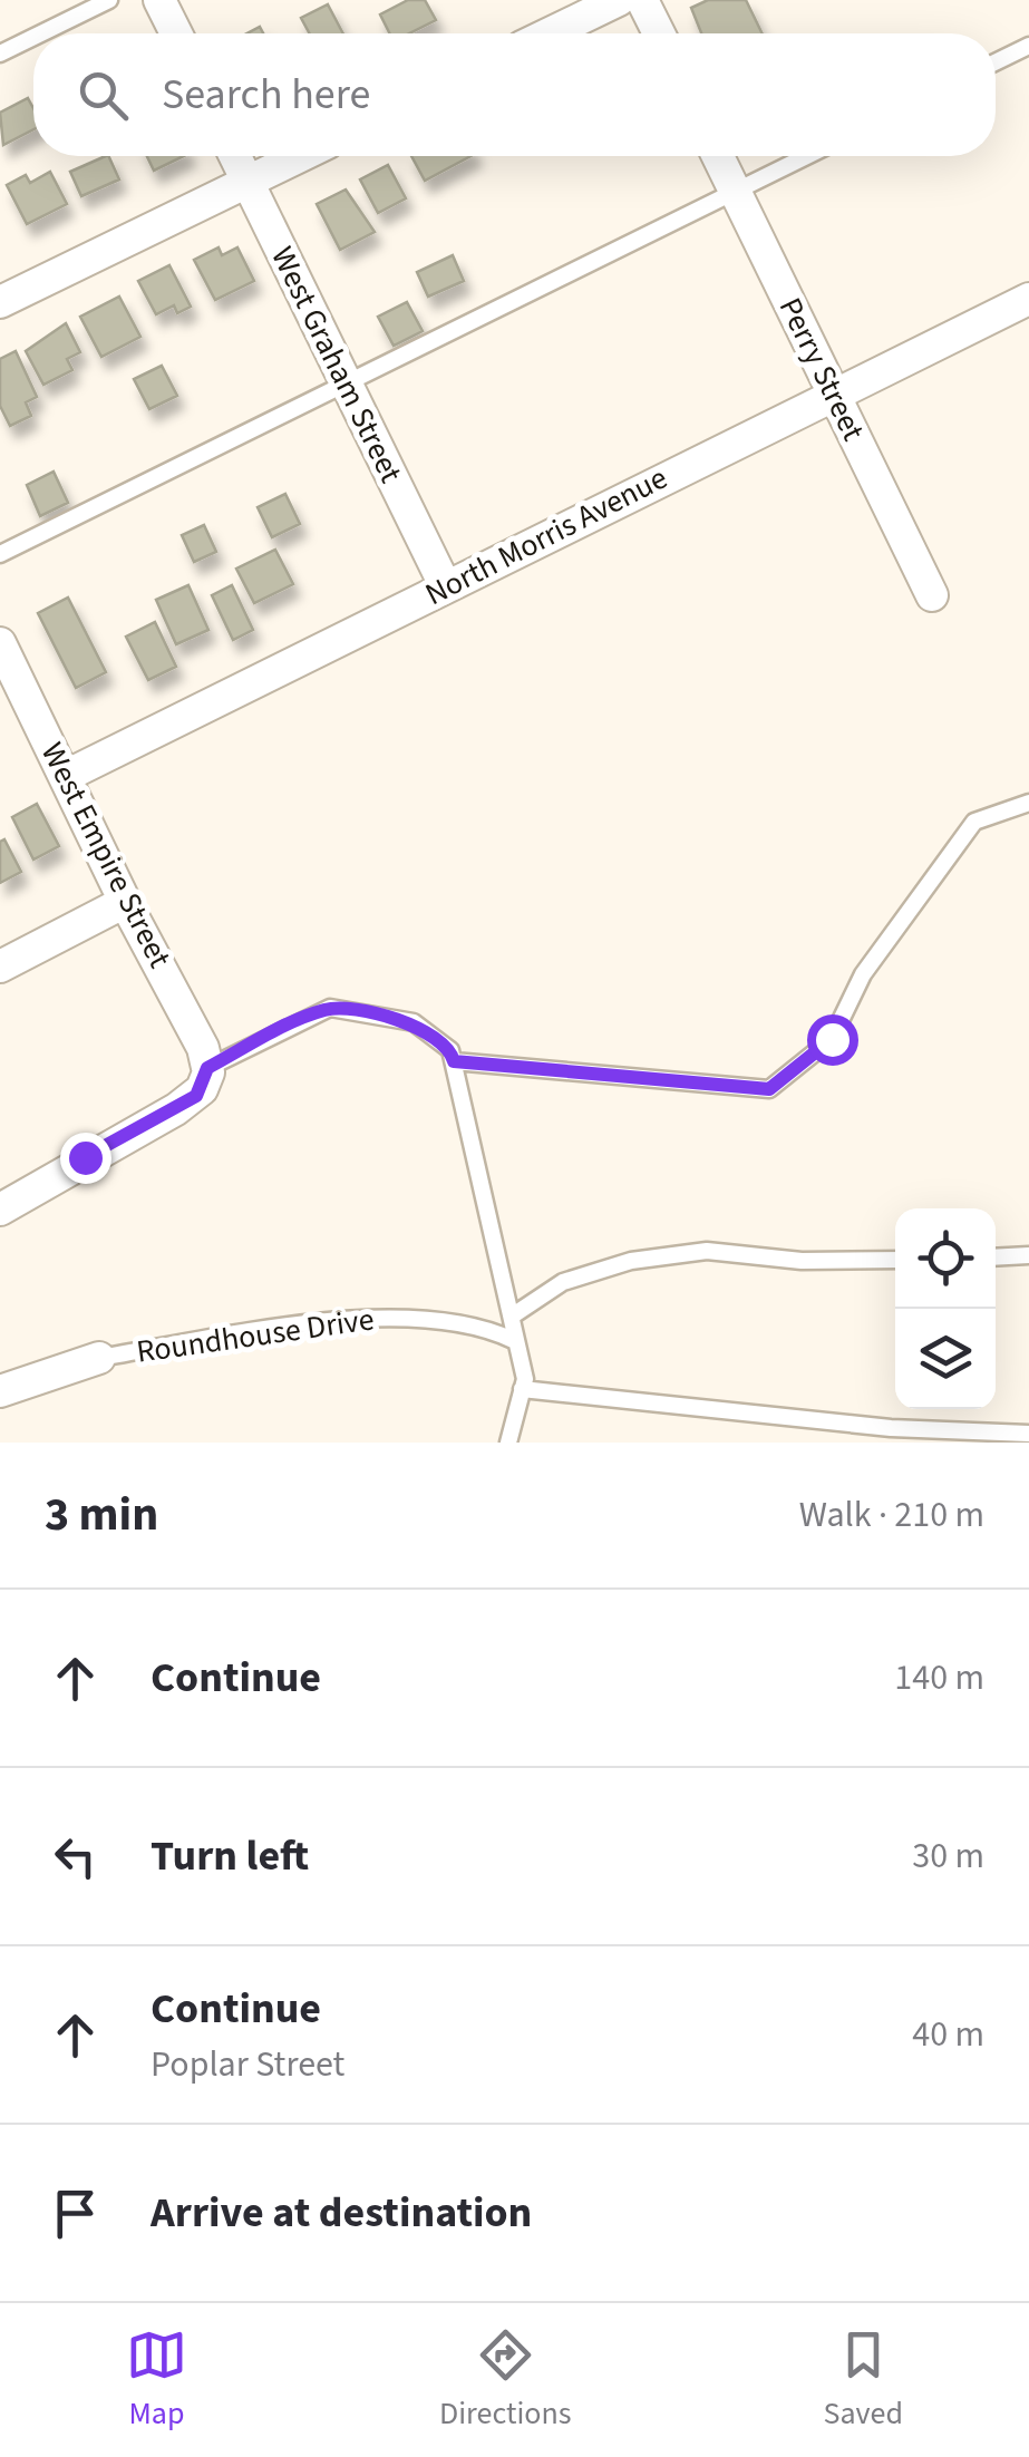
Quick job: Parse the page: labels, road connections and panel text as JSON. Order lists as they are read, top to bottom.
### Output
{
  "streets": {
    "street": [
      "West Graham Street",
      "Perry Street",
      "North Morris Avenue",
      "West Empire Street",
      "Roundhouse Drive"
    ]
  },
  "crossings": [
    ["West Graham Street", "North Morris Avenue"],
    ["Perry Street", "North Morris Avenue"],
    ["North Morris Avenue", "West Empire Street"]
  ],
  "page": {
    "search": "Search here",
    "heading": ["3 min", "Walk · 210 m"],
    "list": [
      ["Continue", "140 m"],
      ["Turn left", "30 m"],
      ["Continue", "Poplar Street", "40 m"],
      "Arrive at destination"
    ],
    "nav": ["Map", "Directions", "Saved"]
  }
}
